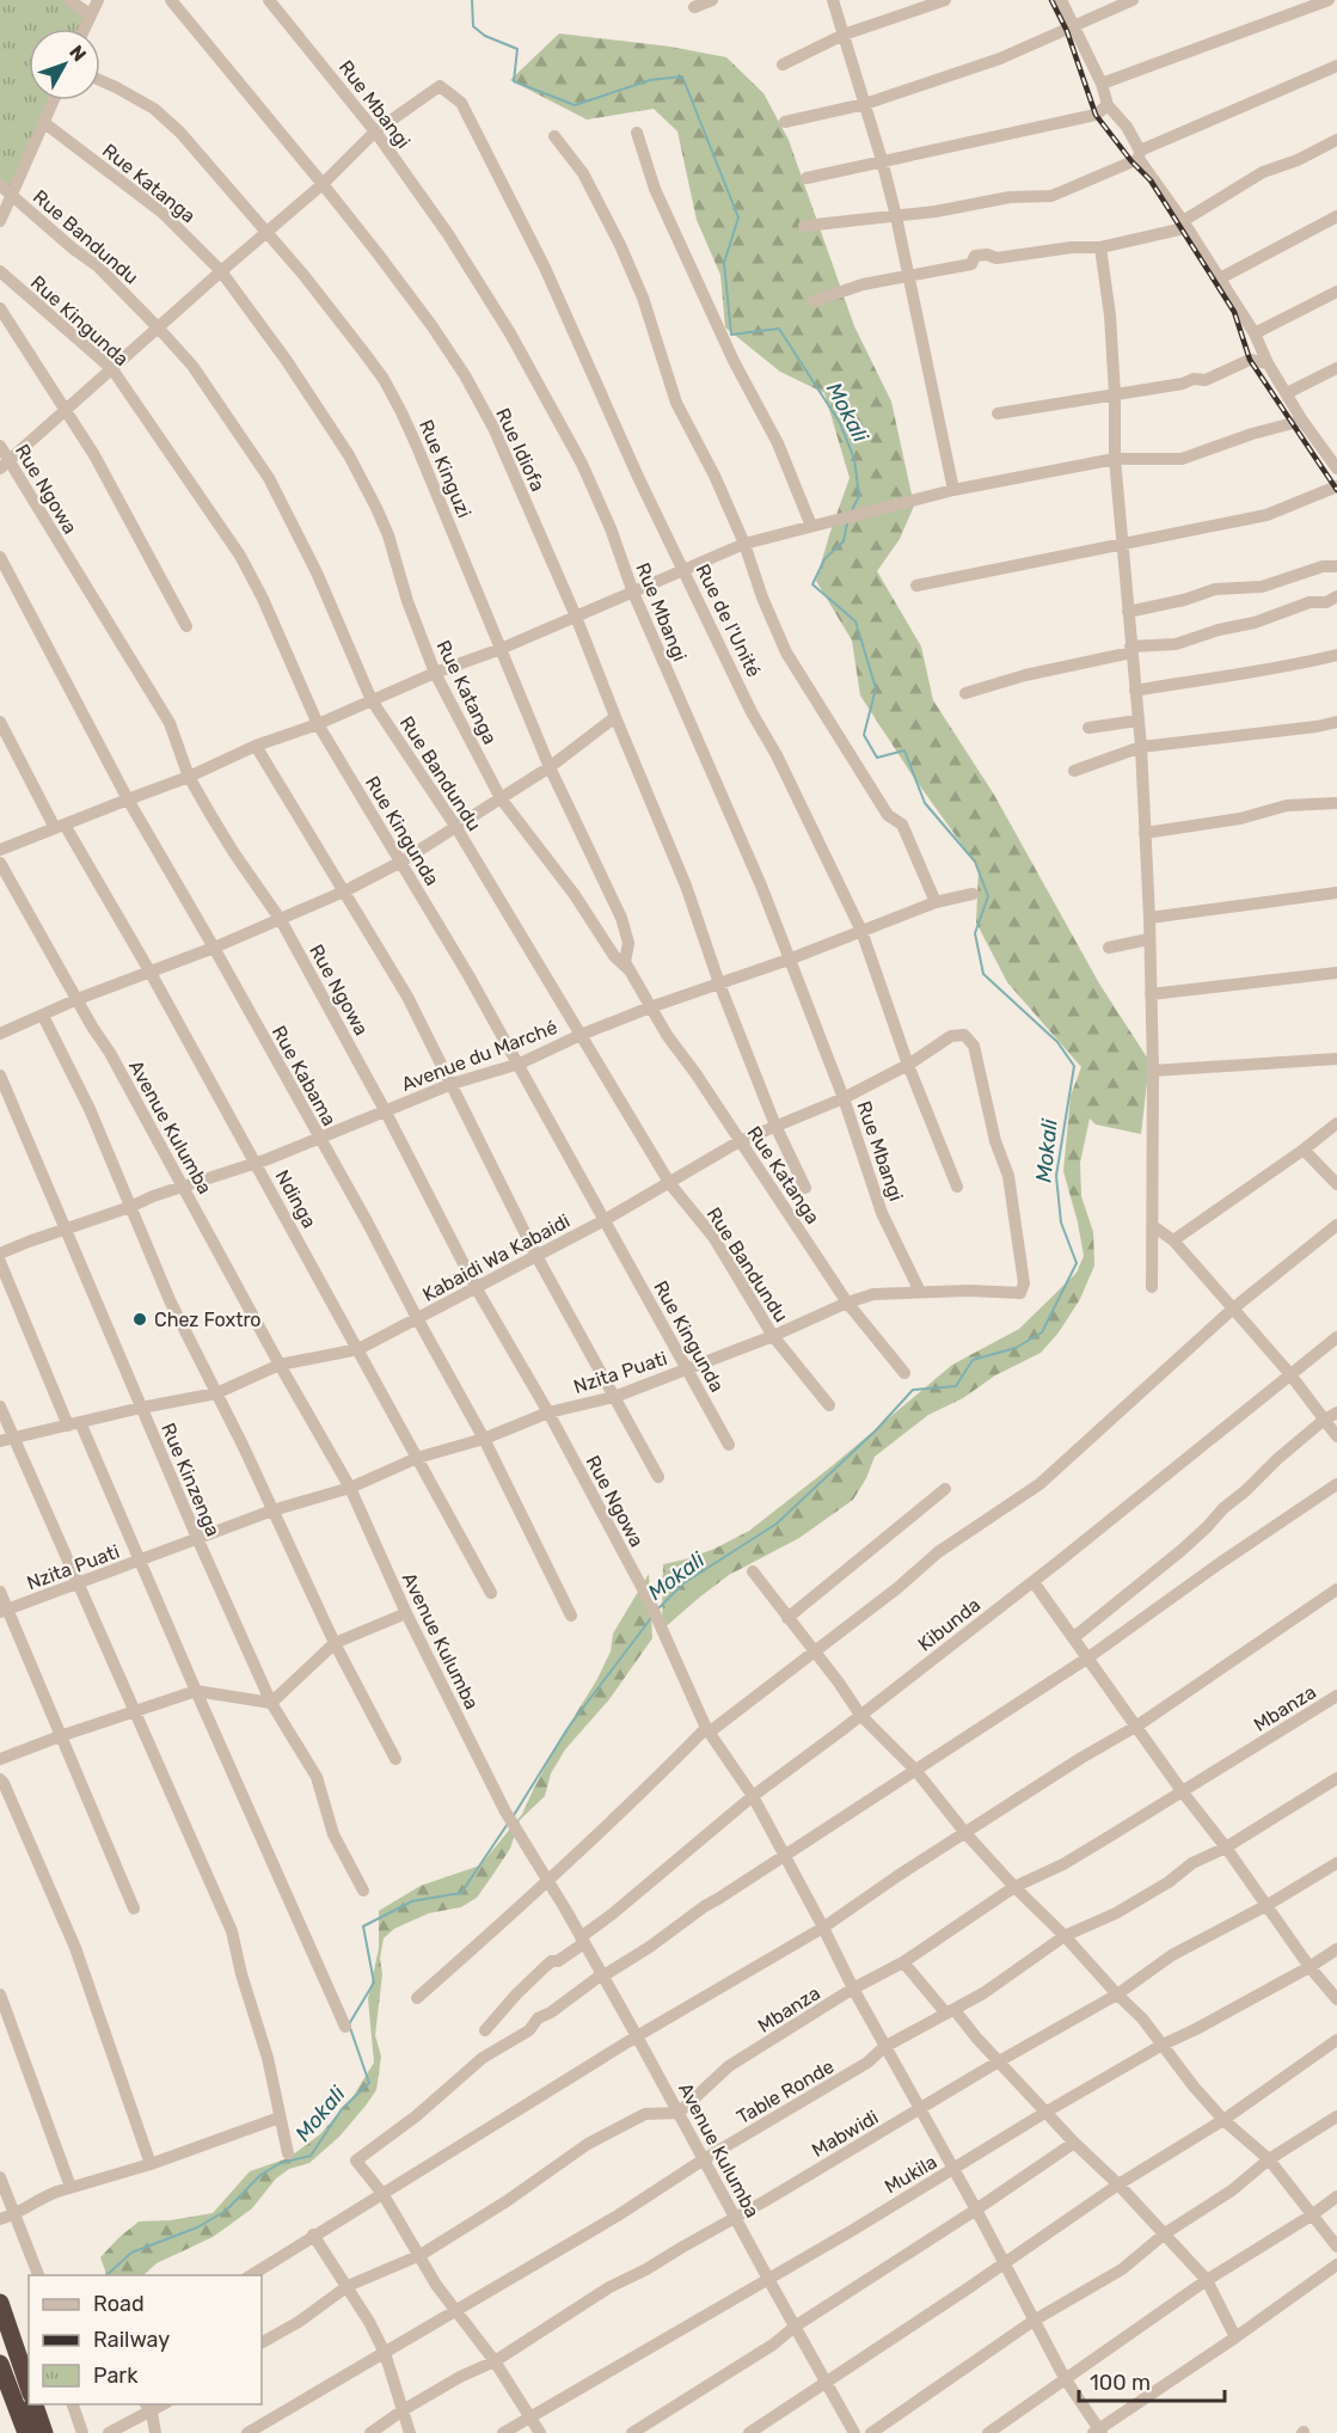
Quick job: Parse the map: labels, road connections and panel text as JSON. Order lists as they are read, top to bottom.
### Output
{
  "streets": {
    "street": [
      "Rue Mbangi",
      "Rue Katanga",
      "Rue Bandundu",
      "Rue Kingunda",
      "Rue Idiofa",
      "Rue Kinguzi",
      "Rue Ngowa",
      "Rue de l'Unité",
      "Avenue du Marché",
      "Rue Kabama",
      "Avenue Kulumba",
      "Ndinga",
      "Kabaidi Wa Kabaidi",
      "Nzita Puati",
      "Rue Kinzenga",
      "Kibunda",
      "Mbanza",
      "Table Ronde",
      "Mabwidi",
      "Mukila"
    ]
  },
  "crossings": [
    ["Rue Mbangi", "Rue de l'Unité"],
    ["Rue Mbangi", "Avenue du Marché"],
    ["Rue Mbangi", "Kabaidi Wa Kabaidi"],
    ["Rue Mbangi", "Nzita Puati"],
    ["Rue Katanga", "Rue Kinguzi"],
    ["Rue Katanga", "Avenue du Marché"],
    ["Rue Katanga", "Kabaidi Wa Kabaidi"],
    ["Rue Katanga", "Nzita Puati"],
    ["Rue Bandundu", "Avenue du Marché"],
    ["Rue Bandundu", "Kabaidi Wa Kabaidi"],
    ["Rue Bandundu", "Nzita Puati"],
    ["Rue Kingunda", "Avenue du Marché"],
    ["Rue Kingunda", "Kabaidi Wa Kabaidi"],
    ["Rue Kingunda", "Nzita Puati"],
    ["Rue Idiofa", "Avenue du Marché"],
    ["Rue Idiofa", "Kabaidi Wa Kabaidi"],
    ["Rue Ngowa", "Avenue du Marché"],
    ["Rue Ngowa", "Kabaidi Wa Kabaidi"],
    ["Rue Ngowa", "Nzita Puati"],
    ["Rue Ngowa", "Kibunda"],
    ["Rue Ngowa", "Mbanza"],
    ["Rue Ngowa", "Table Ronde"],
    ["Rue Ngowa", "Mabwidi"],
    ["Rue Ngowa", "Mukila"],
    ["Rue de l'Unité", "Avenue du Marché"],
    ["Rue de l'Unité", "Kabaidi Wa Kabaidi"],
    ["Avenue du Marché", "Rue Kabama"],
    ["Avenue du Marché", "Avenue Kulumba"],
    ["Avenue du Marché", "Ndinga"],
    ["Avenue du Marché", "Rue Kinzenga"],
    ["Rue Kabama", "Kabaidi Wa Kabaidi"],
    ["Rue Kabama", "Nzita Puati"],
    ["Avenue Kulumba", "Kabaidi Wa Kabaidi"],
    ["Avenue Kulumba", "Nzita Puati"],
    ["Avenue Kulumba", "Kibunda"],
    ["Avenue Kulumba", "Mbanza"],
    ["Avenue Kulumba", "Table Ronde"],
    ["Avenue Kulumba", "Mabwidi"],
    ["Avenue Kulumba", "Mukila"],
    ["Ndinga", "Kabaidi Wa Kabaidi"],
    ["Ndinga", "Nzita Puati"],
    ["Kabaidi Wa Kabaidi", "Nzita Puati"],
    ["Kabaidi Wa Kabaidi", "Rue Kinzenga"],
    ["Nzita Puati", "Rue Kinzenga"]
  ],
  "water": ["Mokali"],
  "places": ["Chez Foxtro"],
  "legend": ["Road", "Railway", "Park"],
  "scale_bar": "100 m",
  "north": "top right"
}
